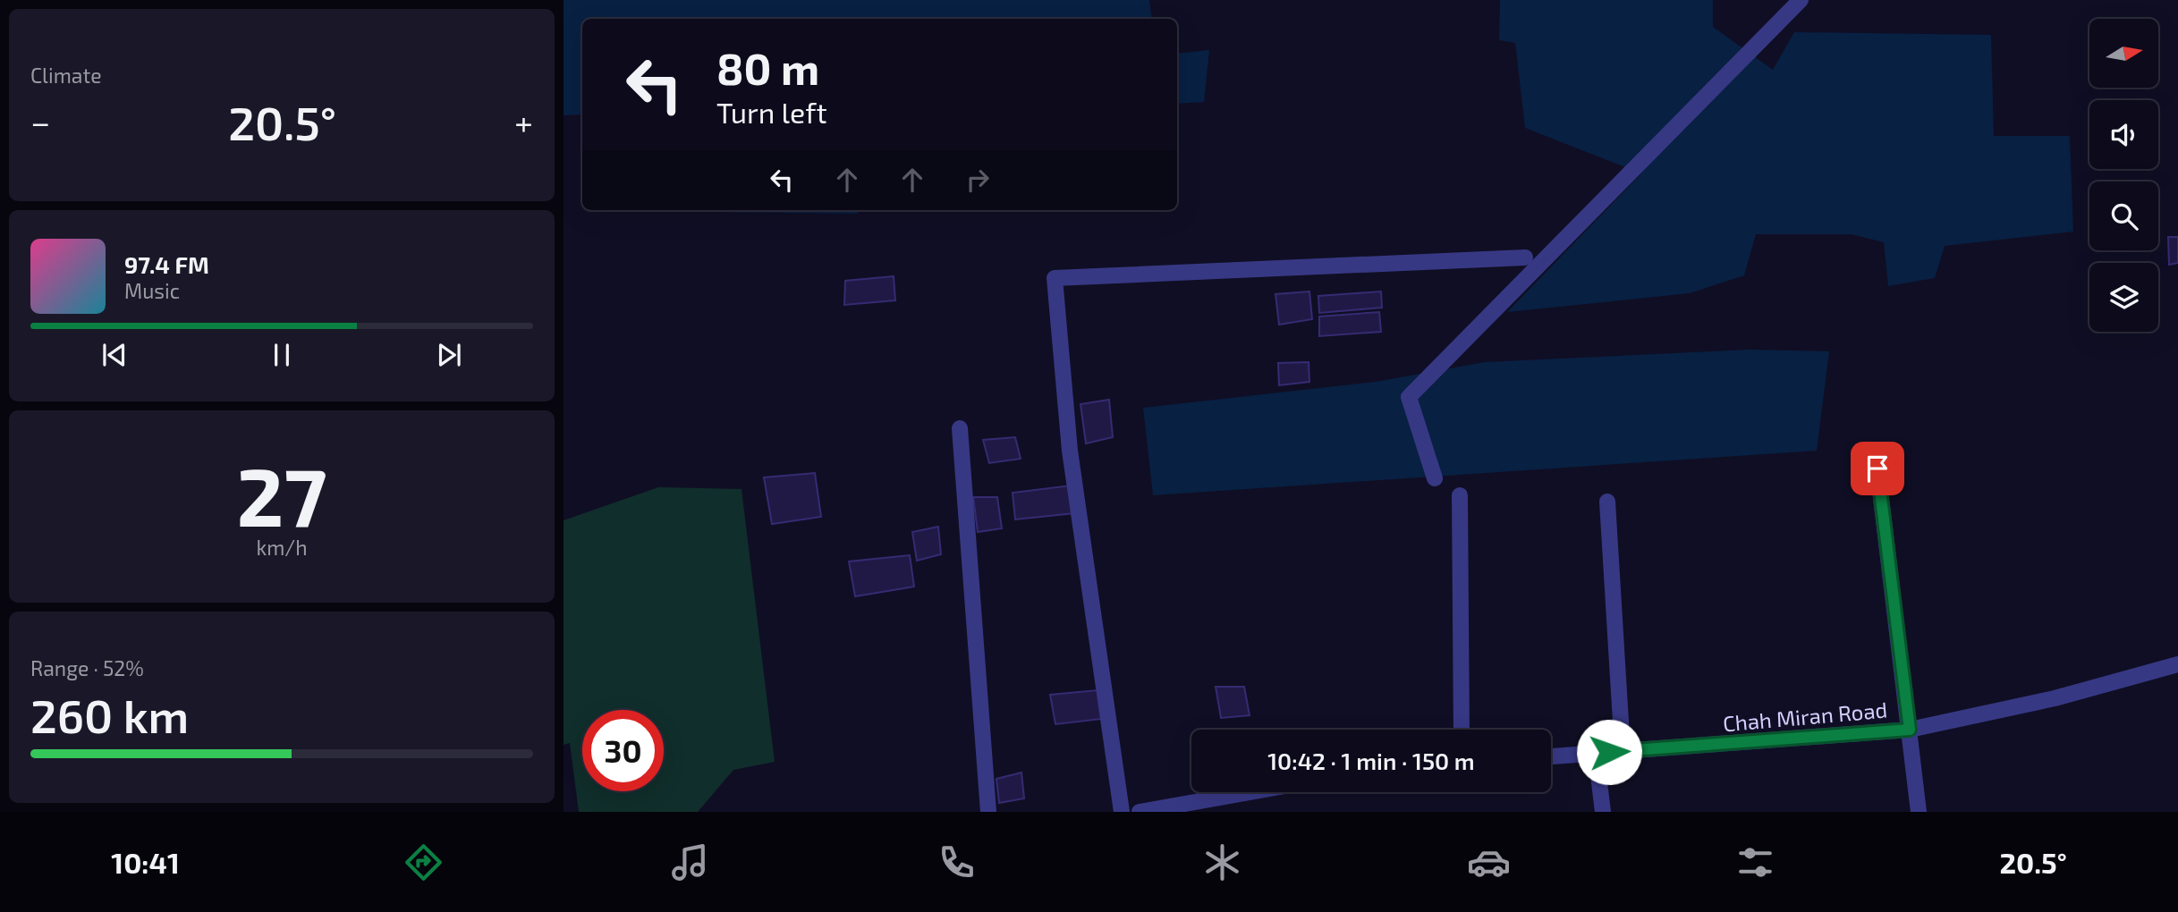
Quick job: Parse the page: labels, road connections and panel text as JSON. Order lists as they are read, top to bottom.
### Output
{
  "streets": {
    "street": ["Chah Miran Road"]
  },
  "north": "right",
  "page": {
    "tile": [
      "Climate",
      ["27", "km/h"],
      ["Range · 52%", "260 km"]
    ],
    "turn": ["80 m", "Turn left"],
    "heat": ["−", "20.5°", "+"],
    "song": ["97.4 FM", "Music"],
    "limit": "30",
    "trip": "10:42 · 1 min · 150 m",
    "tabs": ["10:41", "20.5°"]
  }
}
